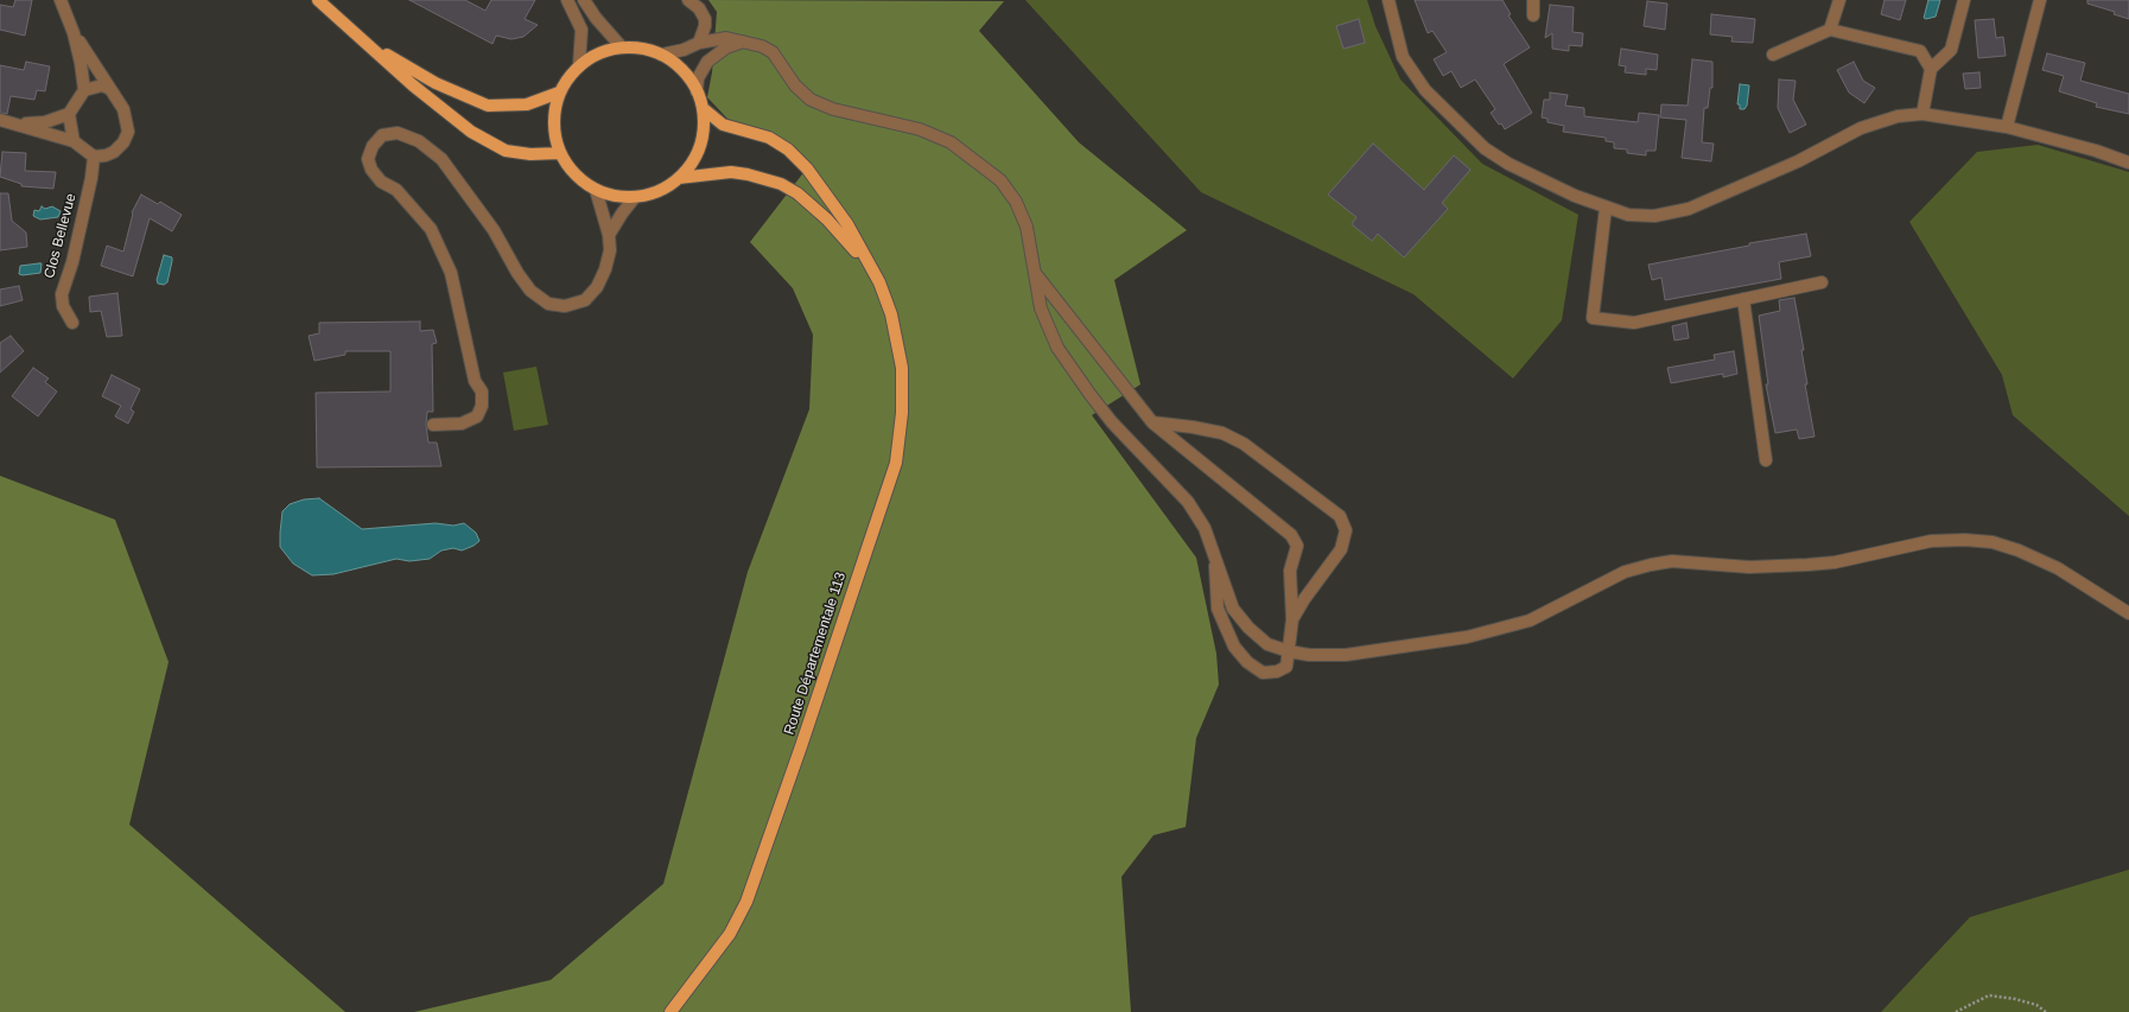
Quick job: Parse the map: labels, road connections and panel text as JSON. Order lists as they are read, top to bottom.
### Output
{
  "streets": {
    "main road": ["Route Départementale 113"],
    "street": ["Clos Bellevue"]
  }
}
